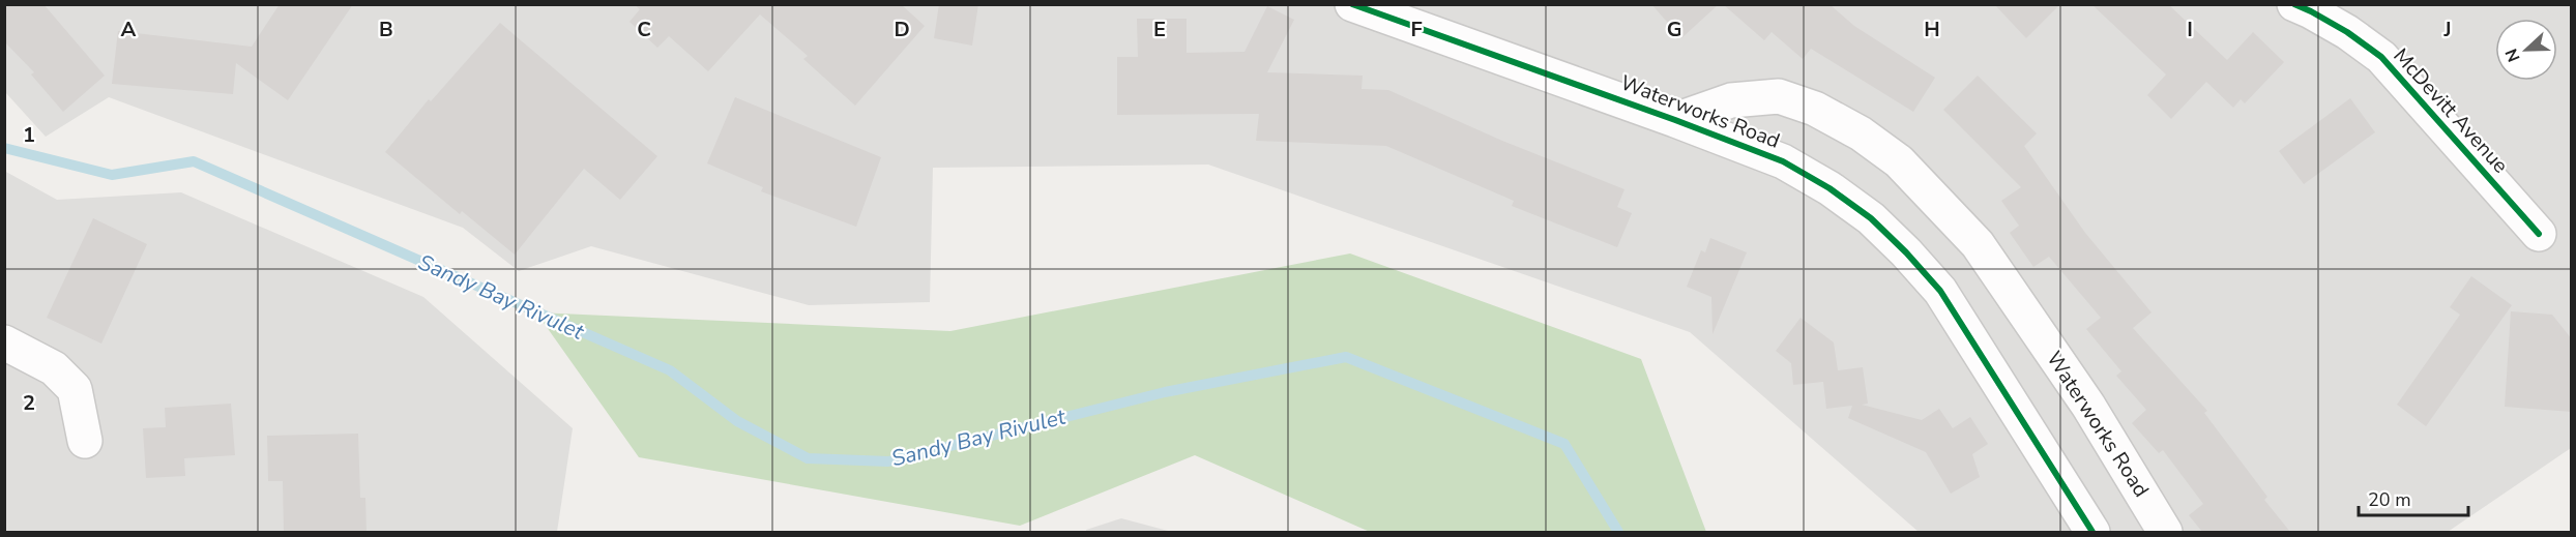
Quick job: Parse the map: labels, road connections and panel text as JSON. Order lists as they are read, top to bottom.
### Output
{
  "streets": {
    "street": ["McDevitt Avenue", "Waterworks Road"]
  },
  "water": ["Sandy Bay Rivulet"],
  "scale_bar": "20 m",
  "north": "left",
  "grid": {
    "columns": [
      "A",
      "B",
      "C",
      "D",
      "E",
      "F",
      "G",
      "H",
      "I",
      "J"
    ],
    "rows": ["1", "2"]
  }
}
